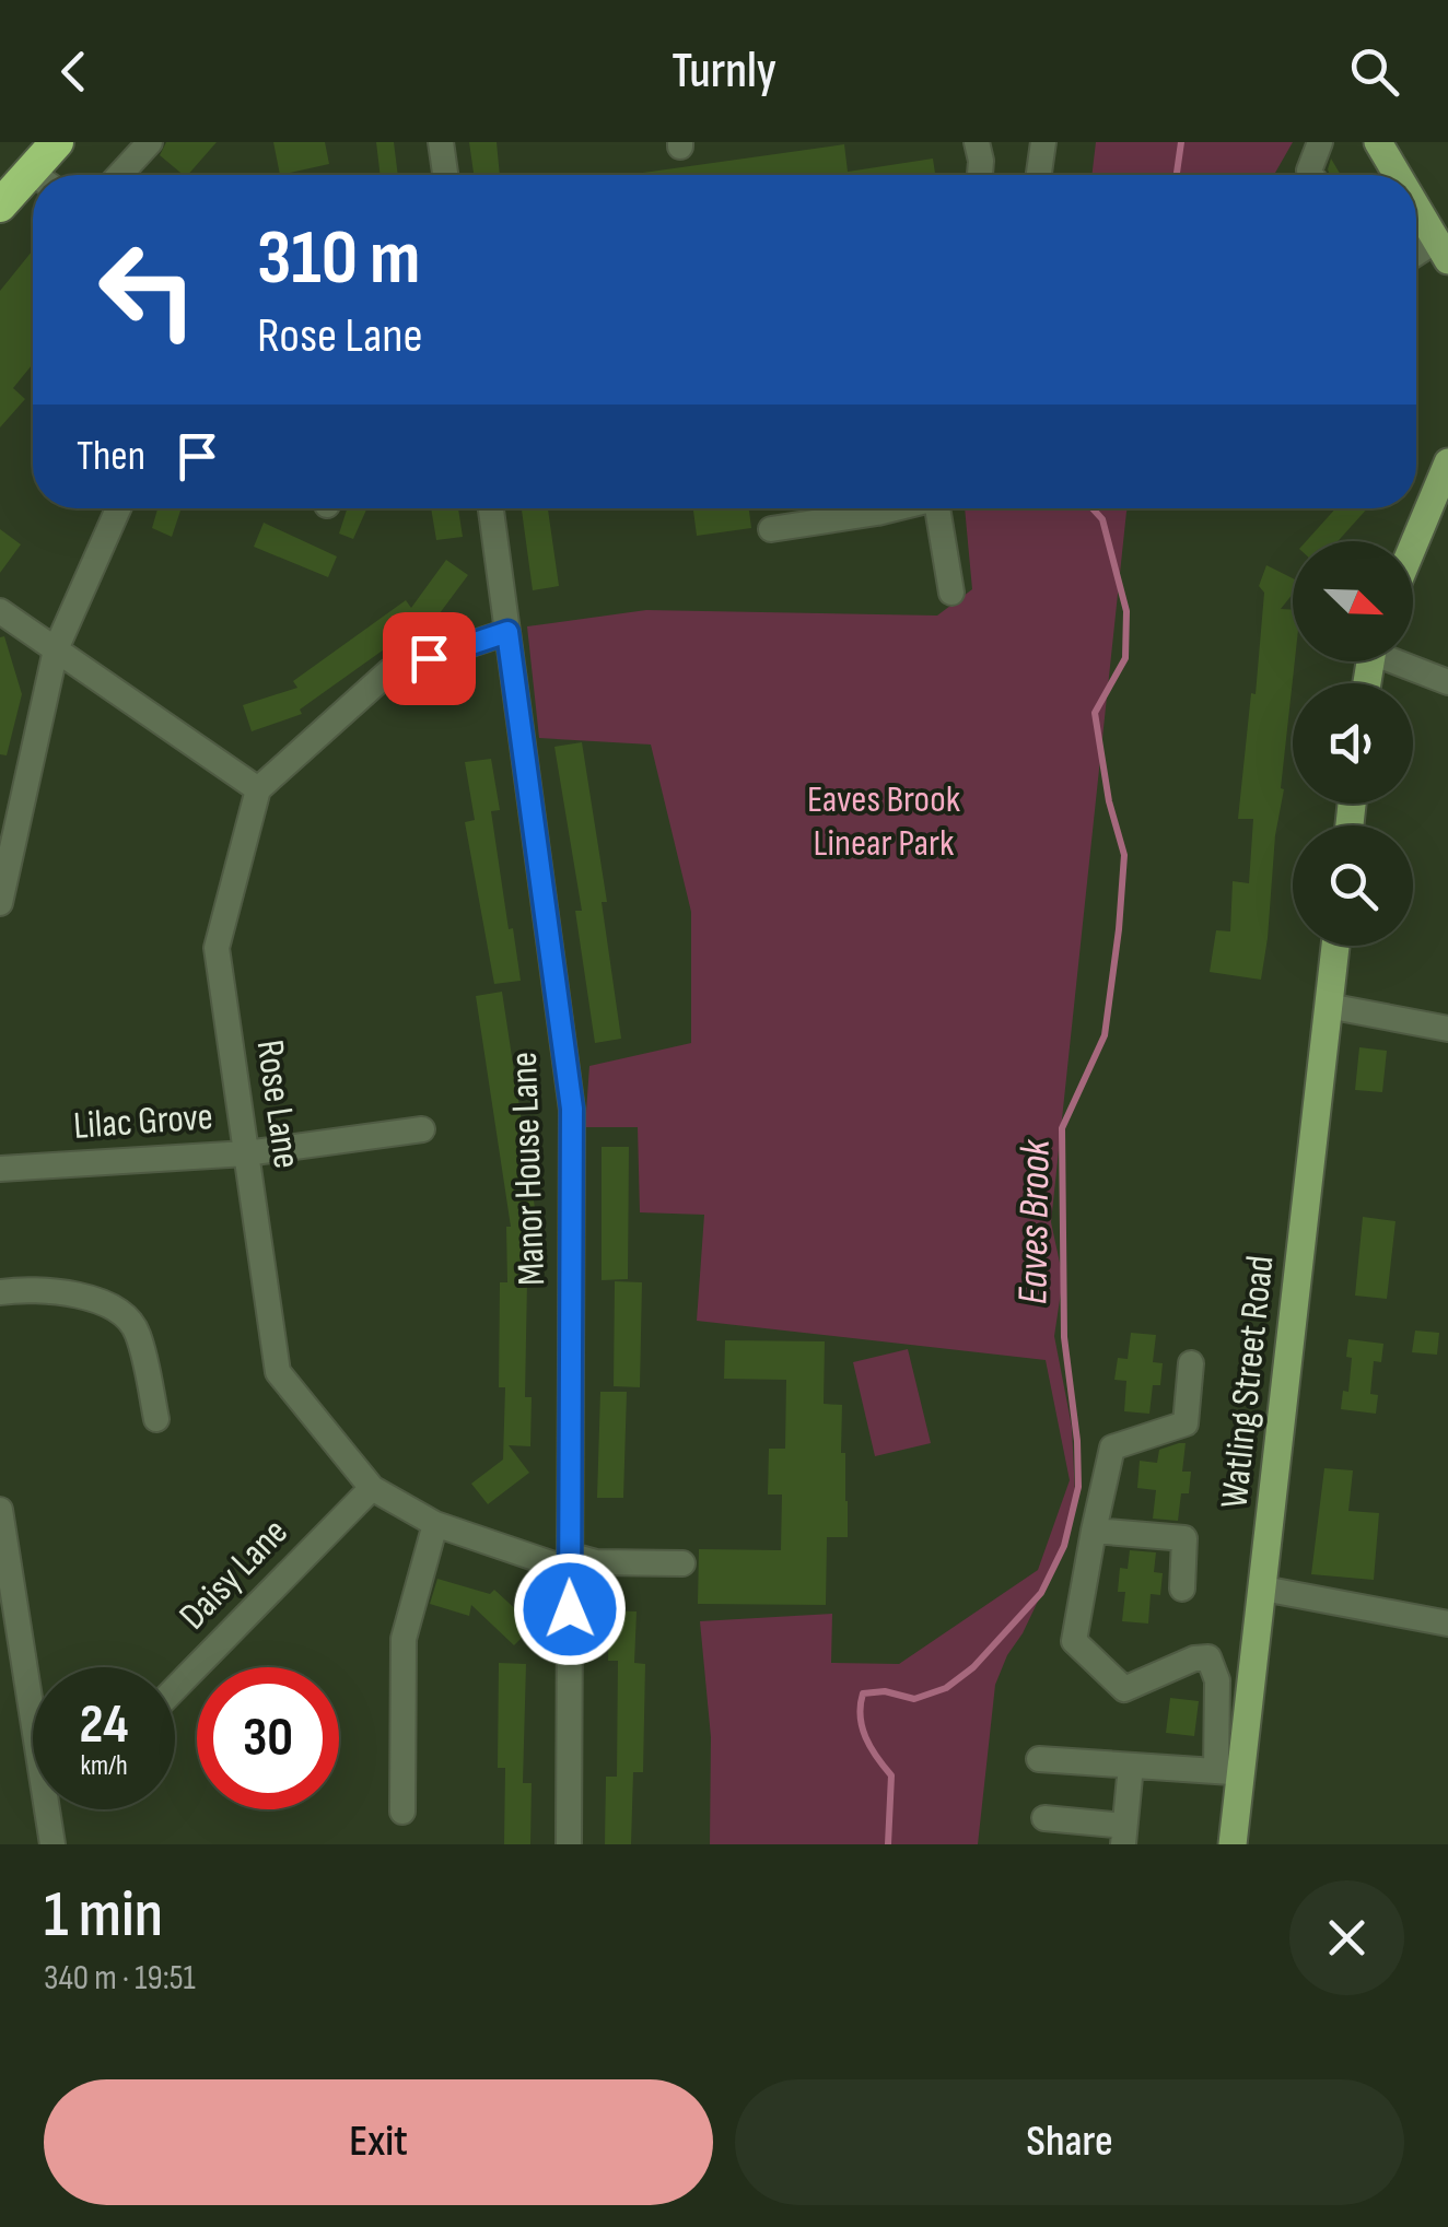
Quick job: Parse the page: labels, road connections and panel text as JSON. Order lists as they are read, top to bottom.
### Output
{
  "streets": {
    "main road": ["Watling Street Road"],
    "street": [
      "Rose Lane",
      "Lilac Grove",
      "Manor House Lane",
      "Daisy Lane"
    ]
  },
  "crossings": [
    ["Rose Lane", "Lilac Grove"],
    ["Rose Lane", "Manor House Lane"],
    ["Rose Lane", "Daisy Lane"]
  ],
  "water": ["Eaves Brook"],
  "parks": ["Eaves Brook Linear Park"],
  "north": "bottom right",
  "page": {
    "header": "Turnly",
    "turn": ["310 m", "Rose Lane"],
    "then": "Then",
    "speed": "24 km/h",
    "limit": "30",
    "heading": ["1 min", "340 m · 19:51"],
    "buttons": ["Exit", "Share"]
  }
}
